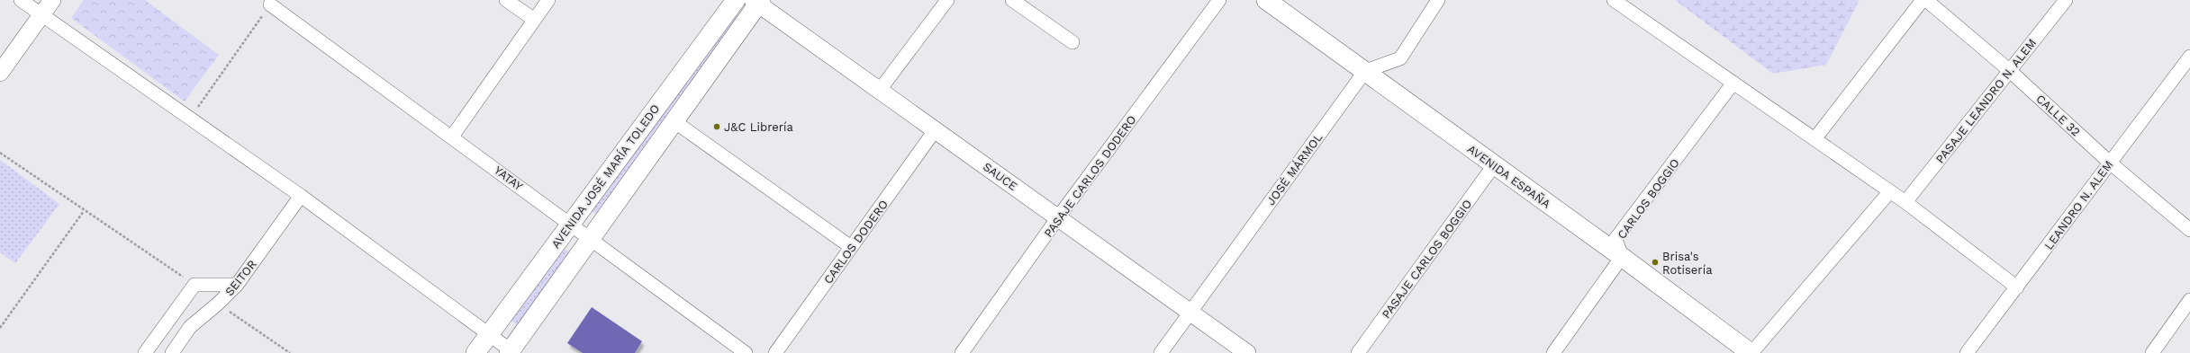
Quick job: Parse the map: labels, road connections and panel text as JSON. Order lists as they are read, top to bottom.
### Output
{
  "streets": {
    "main road": ["AVENIDA JOSÉ MARÍA TOLEDO", "AVENIDA ESPAÑA"],
    "street": [
      "PASAJE LEANDRO N. ALEM",
      "CALLE 32",
      "JOSÉ MÁRMOL",
      "SAUCE",
      "PASAJE CARLOS DODERO",
      "YATAY",
      "CARLOS BOGGIO",
      "LEANDRO N. ALEM",
      "CARLOS DODERO",
      "PASAJE CARLOS BOGGIO",
      "SEITOR"
    ]
  },
  "crossings": [
    ["PASAJE LEANDRO N. ALEM", "CALLE 32"],
    ["CALLE 32", "LEANDRO N. ALEM"],
    ["JOSÉ MÁRMOL", "SAUCE"],
    ["JOSÉ MÁRMOL", "AVENIDA ESPAÑA"],
    ["AVENIDA JOSÉ MARÍA TOLEDO", "YATAY"],
    ["SAUCE", "PASAJE CARLOS DODERO"],
    ["SAUCE", "CARLOS DODERO"],
    ["AVENIDA ESPAÑA", "CARLOS BOGGIO"],
    ["AVENIDA ESPAÑA", "PASAJE CARLOS BOGGIO"]
  ],
  "places": ["J&C Librería", "Brisa's Rotisería"]
}
